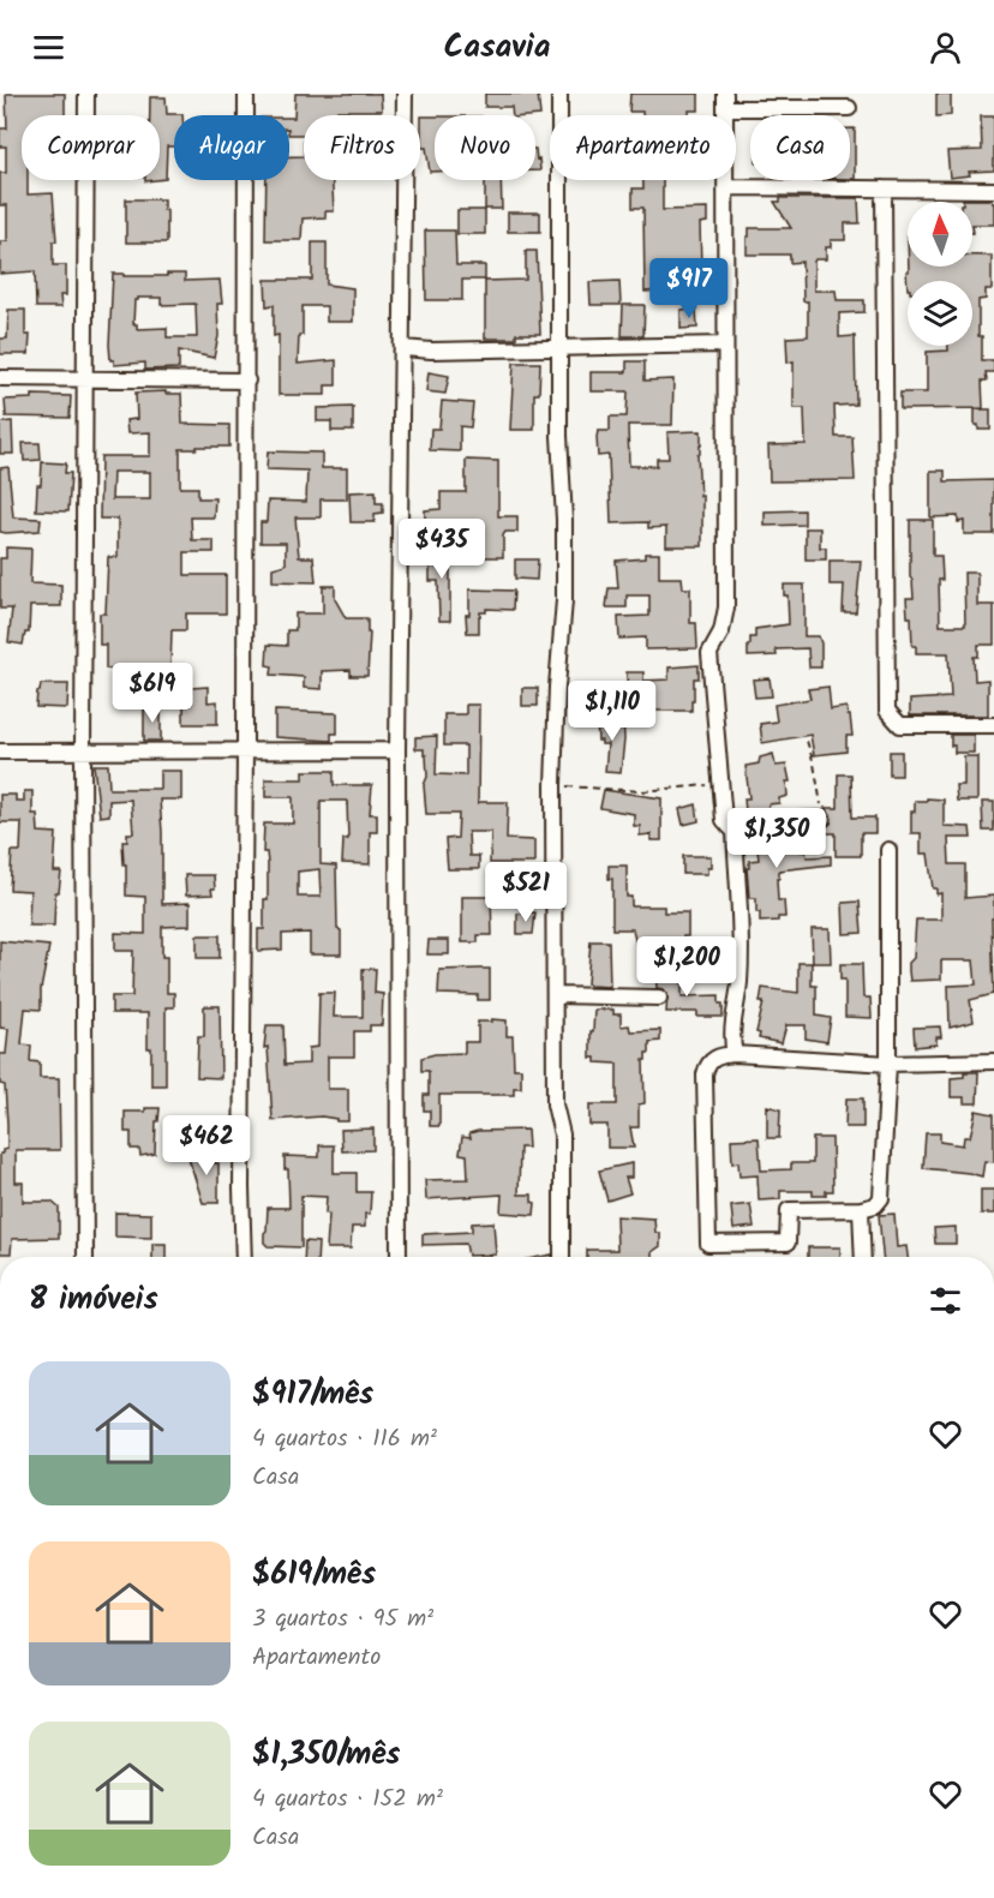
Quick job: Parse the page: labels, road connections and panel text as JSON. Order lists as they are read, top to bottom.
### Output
{
  "north": "top",
  "page": {
    "header": "Casavia",
    "chip": [
      "Comprar",
      "Alugar",
      "Filtros",
      "Novo",
      "Apartamento",
      "Casa"
    ],
    "price": [
      "$917",
      "$435",
      "$619",
      "$1,110",
      "$1,350",
      "$521",
      "$1,200",
      "$462"
    ],
    "heading": "8 imóveis",
    "list": [
      {
        "name": "$917/mês",
        "note": "4 quartos · 116 m² · Casa"
      },
      {
        "name": "$619/mês",
        "note": "3 quartos · 95 m² · Apartamento"
      },
      {
        "name": "$1,350/mês",
        "note": "4 quartos · 152 m² · Casa"
      }
    ]
  }
}
